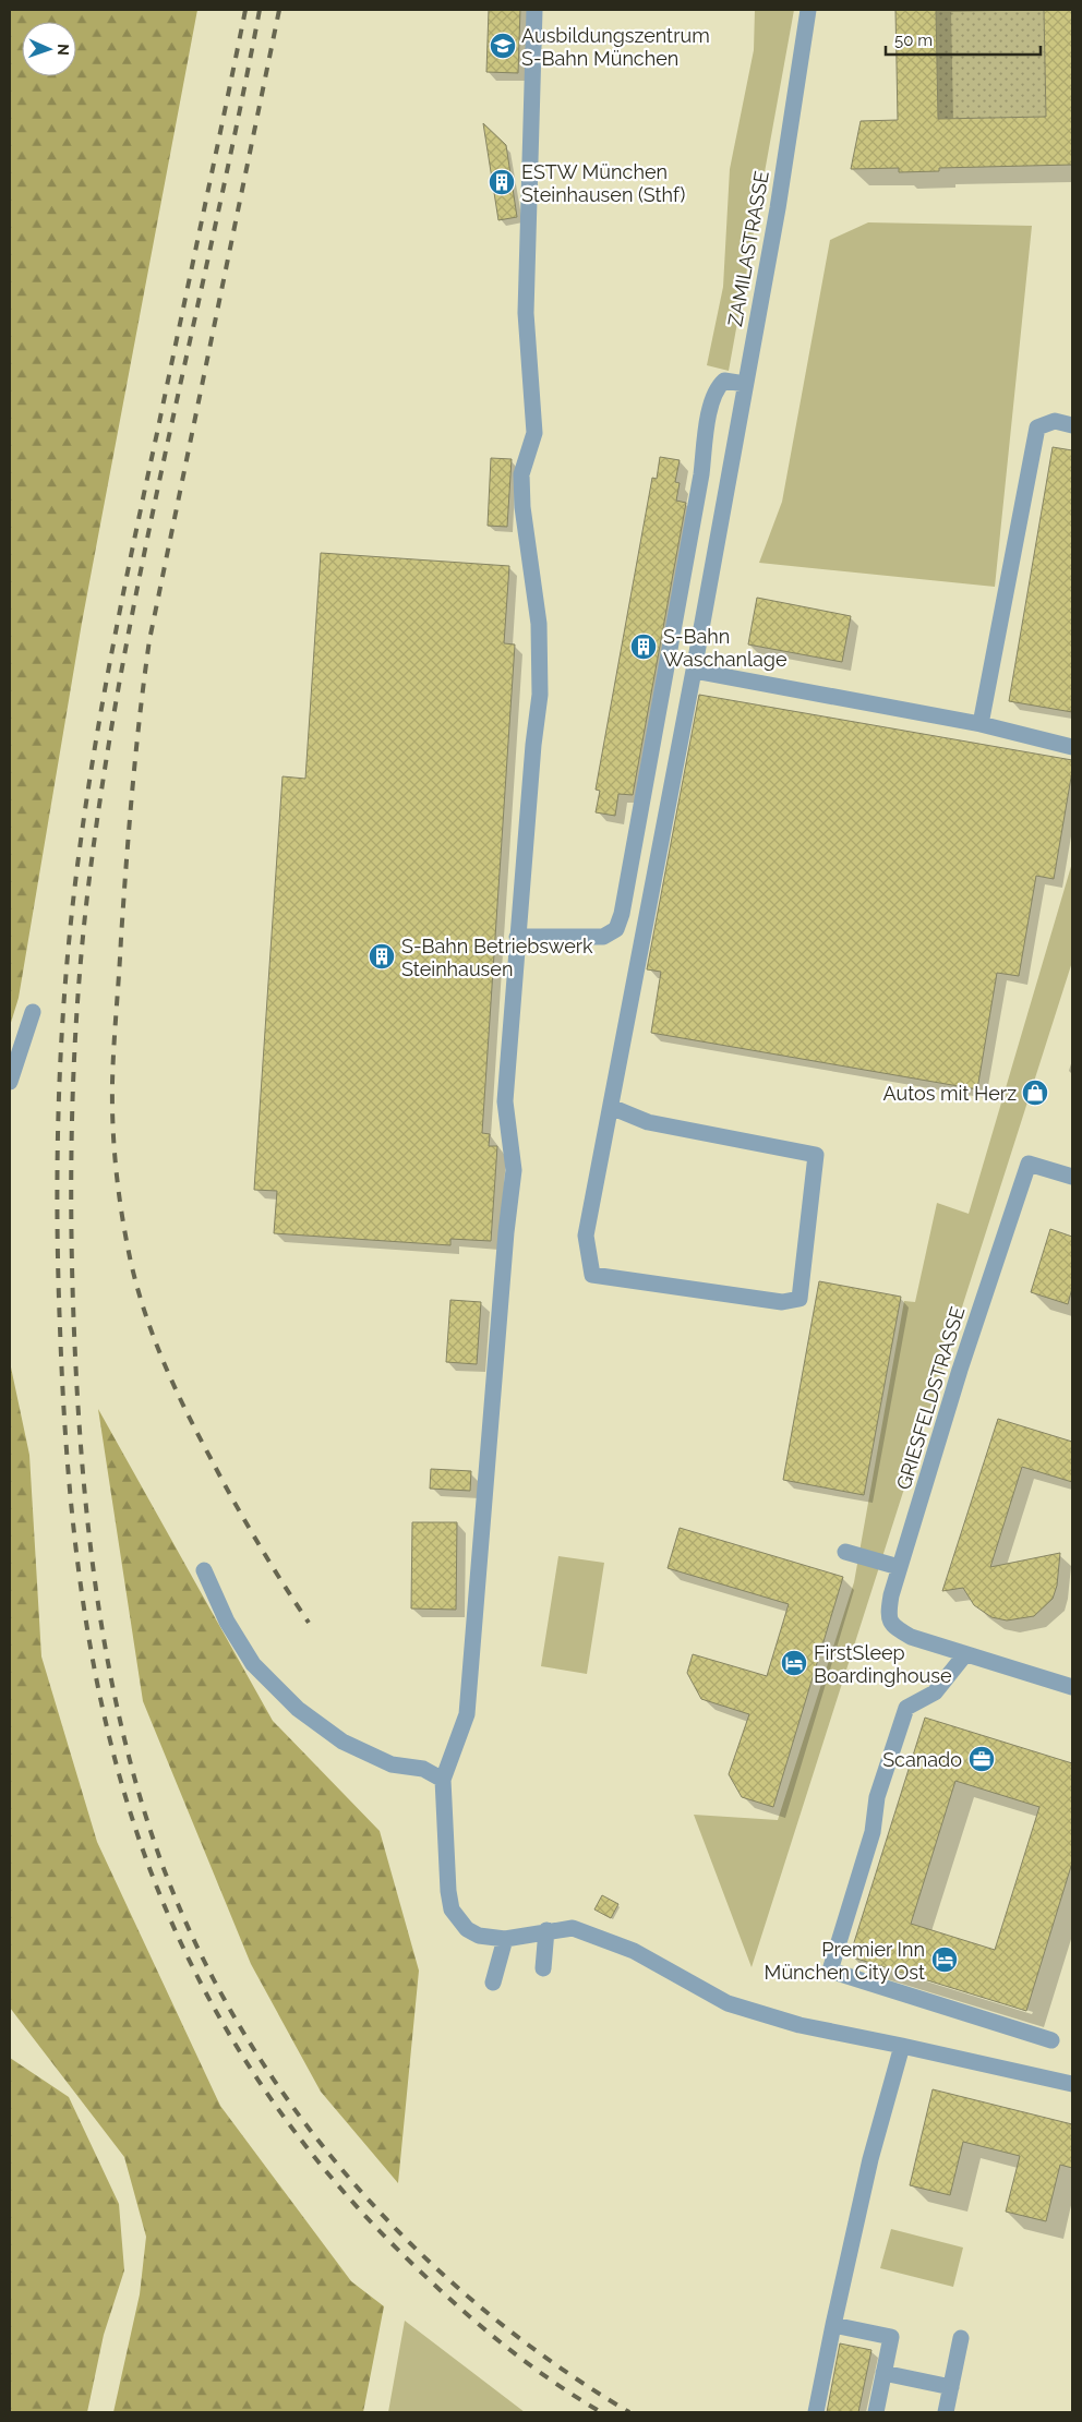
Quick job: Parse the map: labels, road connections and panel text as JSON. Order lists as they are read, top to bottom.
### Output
{
  "streets": {
    "street": ["ZAMILASTRASSE", "GRIESFELDSTRASSE"]
  },
  "places": {
    "school or university": ["Ausbildungszentrum S-Bahn München"],
    "building": ["ESTW München Steinhausen (Sthf)", "S-Bahn Waschanlage", "S-Bahn Betriebswerk Steinhausen"],
    "shop": ["Autos mit Herz"],
    "hotel": ["FirstSleep Boardinghouse", "Premier Inn München City Ost"],
    "office": ["Scanado"]
  },
  "scale_bar": "50 m",
  "north": "right"
}
